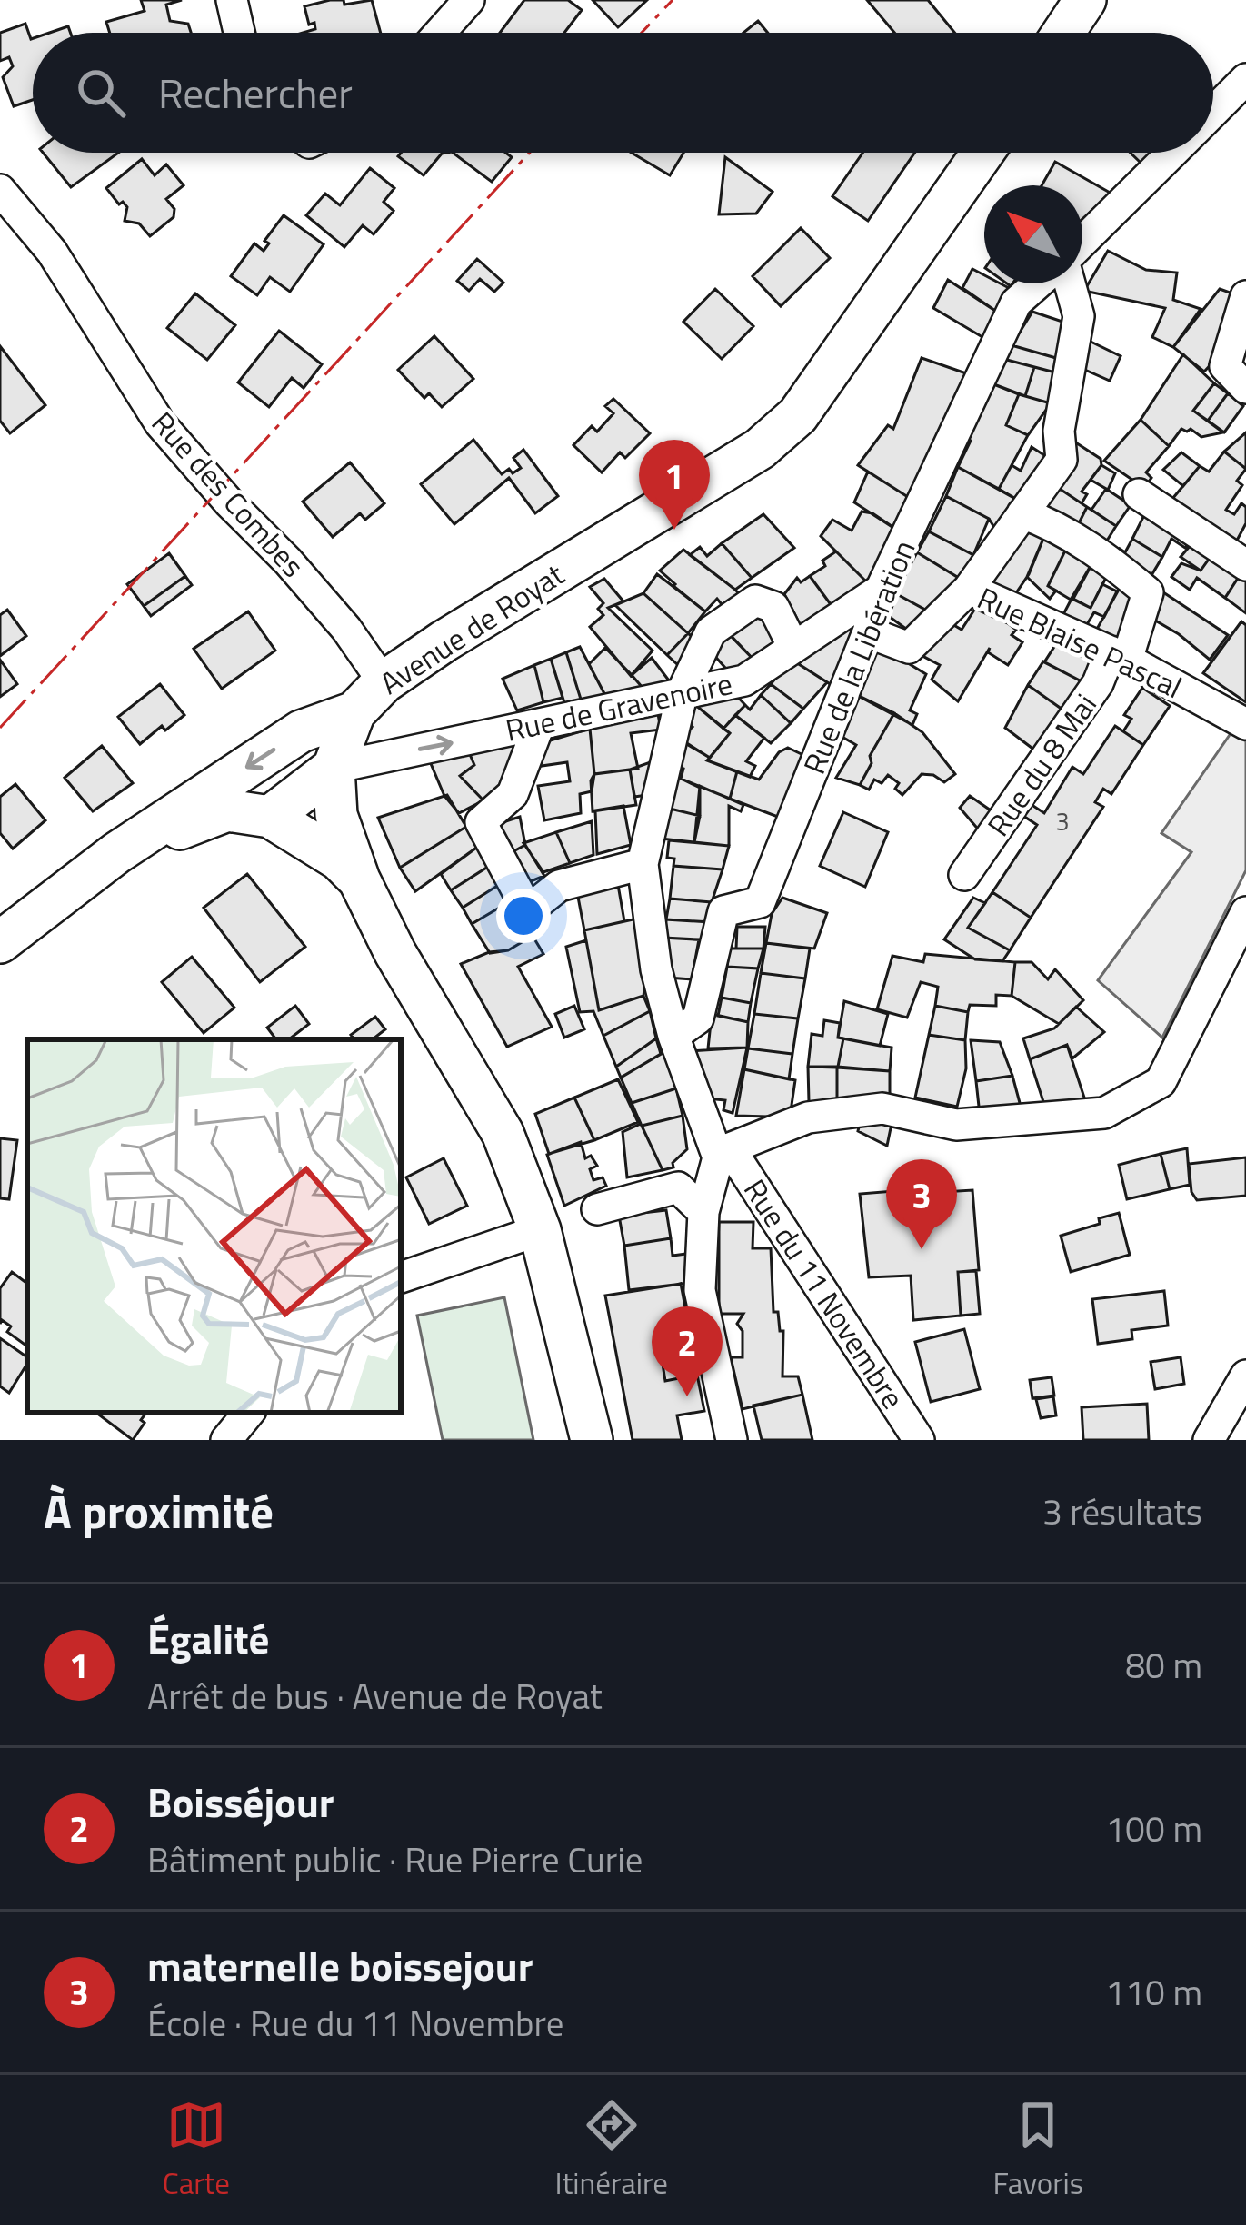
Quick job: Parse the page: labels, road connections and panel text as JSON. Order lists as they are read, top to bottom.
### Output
{
  "streets": {
    "main road": ["Avenue de Royat"],
    "street": [
      "Rue des Combes",
      "Rue Blaise Pascal",
      "Rue de la Libération",
      "Rue de Gravenoire",
      "Rue du 8 Mai",
      "Rue du 11 Novembre"
    ]
  },
  "crossings": [
    ["Rue des Combes", "Avenue de Royat"],
    ["Avenue de Royat", "Rue de Gravenoire"],
    ["Rue Blaise Pascal", "Rue de la Libération"],
    ["Rue Blaise Pascal", "Rue du 8 Mai"],
    ["Rue de la Libération", "Rue de Gravenoire"],
    ["Rue de la Libération", "Rue du 11 Novembre"]
  ],
  "one_way": ["Rue de Gravenoire"],
  "house_numbers": ["3"],
  "north": "top left",
  "page": {
    "search": "Rechercher",
    "pins": ["1", "3", "2"],
    "heading": ["À proximité", "3 résultats"],
    "list": [
      {
        "mark": "1",
        "name": "Égalité",
        "note": "Arrêt de bus · Avenue de Royat",
        "value": "80 m"
      },
      {
        "mark": "2",
        "name": "Boisséjour",
        "note": "Bâtiment public · Rue Pierre Curie",
        "value": "100 m"
      },
      {
        "mark": "3",
        "name": "maternelle boissejour",
        "note": "École · Rue du 11 Novembre",
        "value": "110 m"
      }
    ],
    "nav": ["Carte", "Itinéraire", "Favoris"]
  }
}
